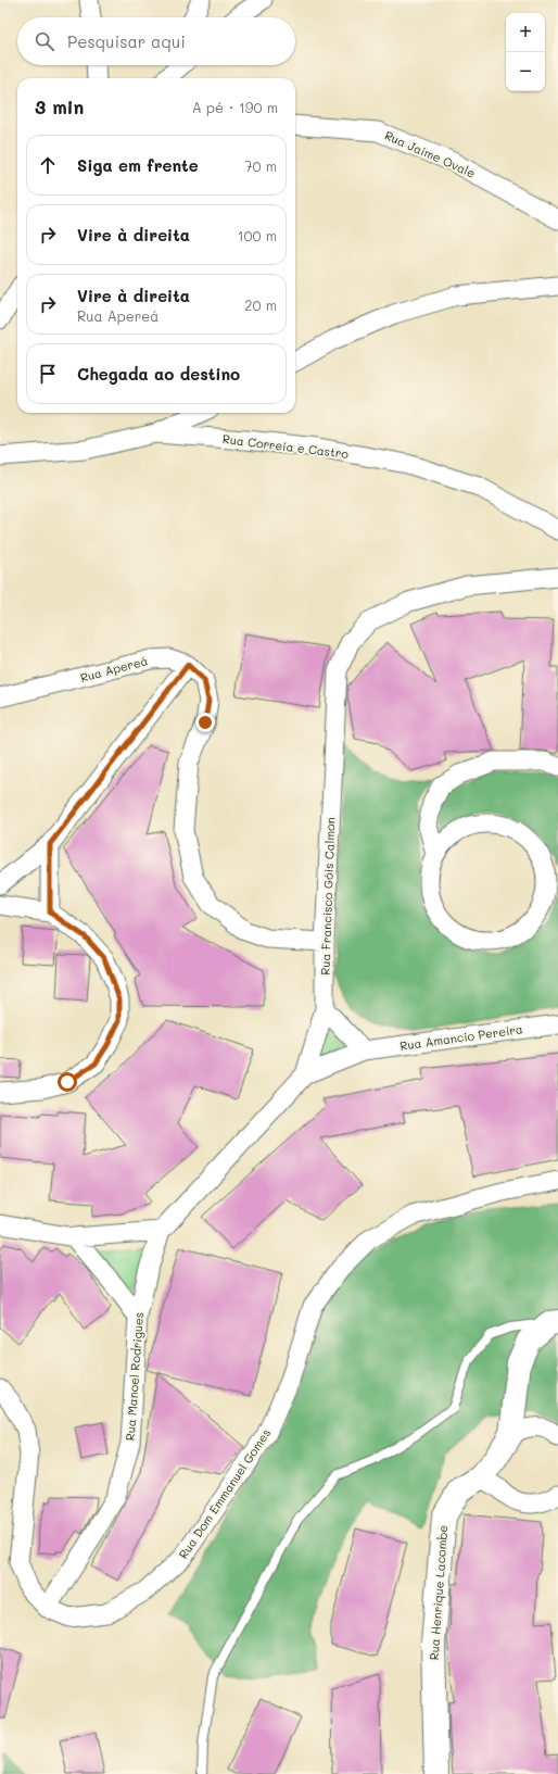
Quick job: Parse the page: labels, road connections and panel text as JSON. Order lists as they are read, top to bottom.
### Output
{
  "streets": {
    "street": [
      "Rua Jaime Ovale",
      "Rua Correia e Castro",
      "Rua Apereá",
      "Rua Francisco Góis Calmon",
      "Rua Amancio Pereira",
      "Rua Manoel Rodrigues",
      "Rua Dom Emmanuel Gomes",
      "Rua Henrique Lacombe"
    ]
  },
  "crossings": [
    ["Rua Apereá", "Rua Francisco Góis Calmon"],
    ["Rua Francisco Góis Calmon", "Rua Amancio Pereira"],
    ["Rua Francisco Góis Calmon", "Rua Manoel Rodrigues"],
    ["Rua Manoel Rodrigues", "Rua Dom Emmanuel Gomes"]
  ],
  "page": {
    "map_buttons": ["+", "−"],
    "search": "Pesquisar aqui",
    "heading": ["3 min", "A pé · 190 m"],
    "list": [
      ["Siga em frente", "70 m"],
      ["Vire à direita", "100 m"],
      ["Vire à direita", "Rua Apereá", "20 m"],
      "Chegada ao destino"
    ]
  }
}
